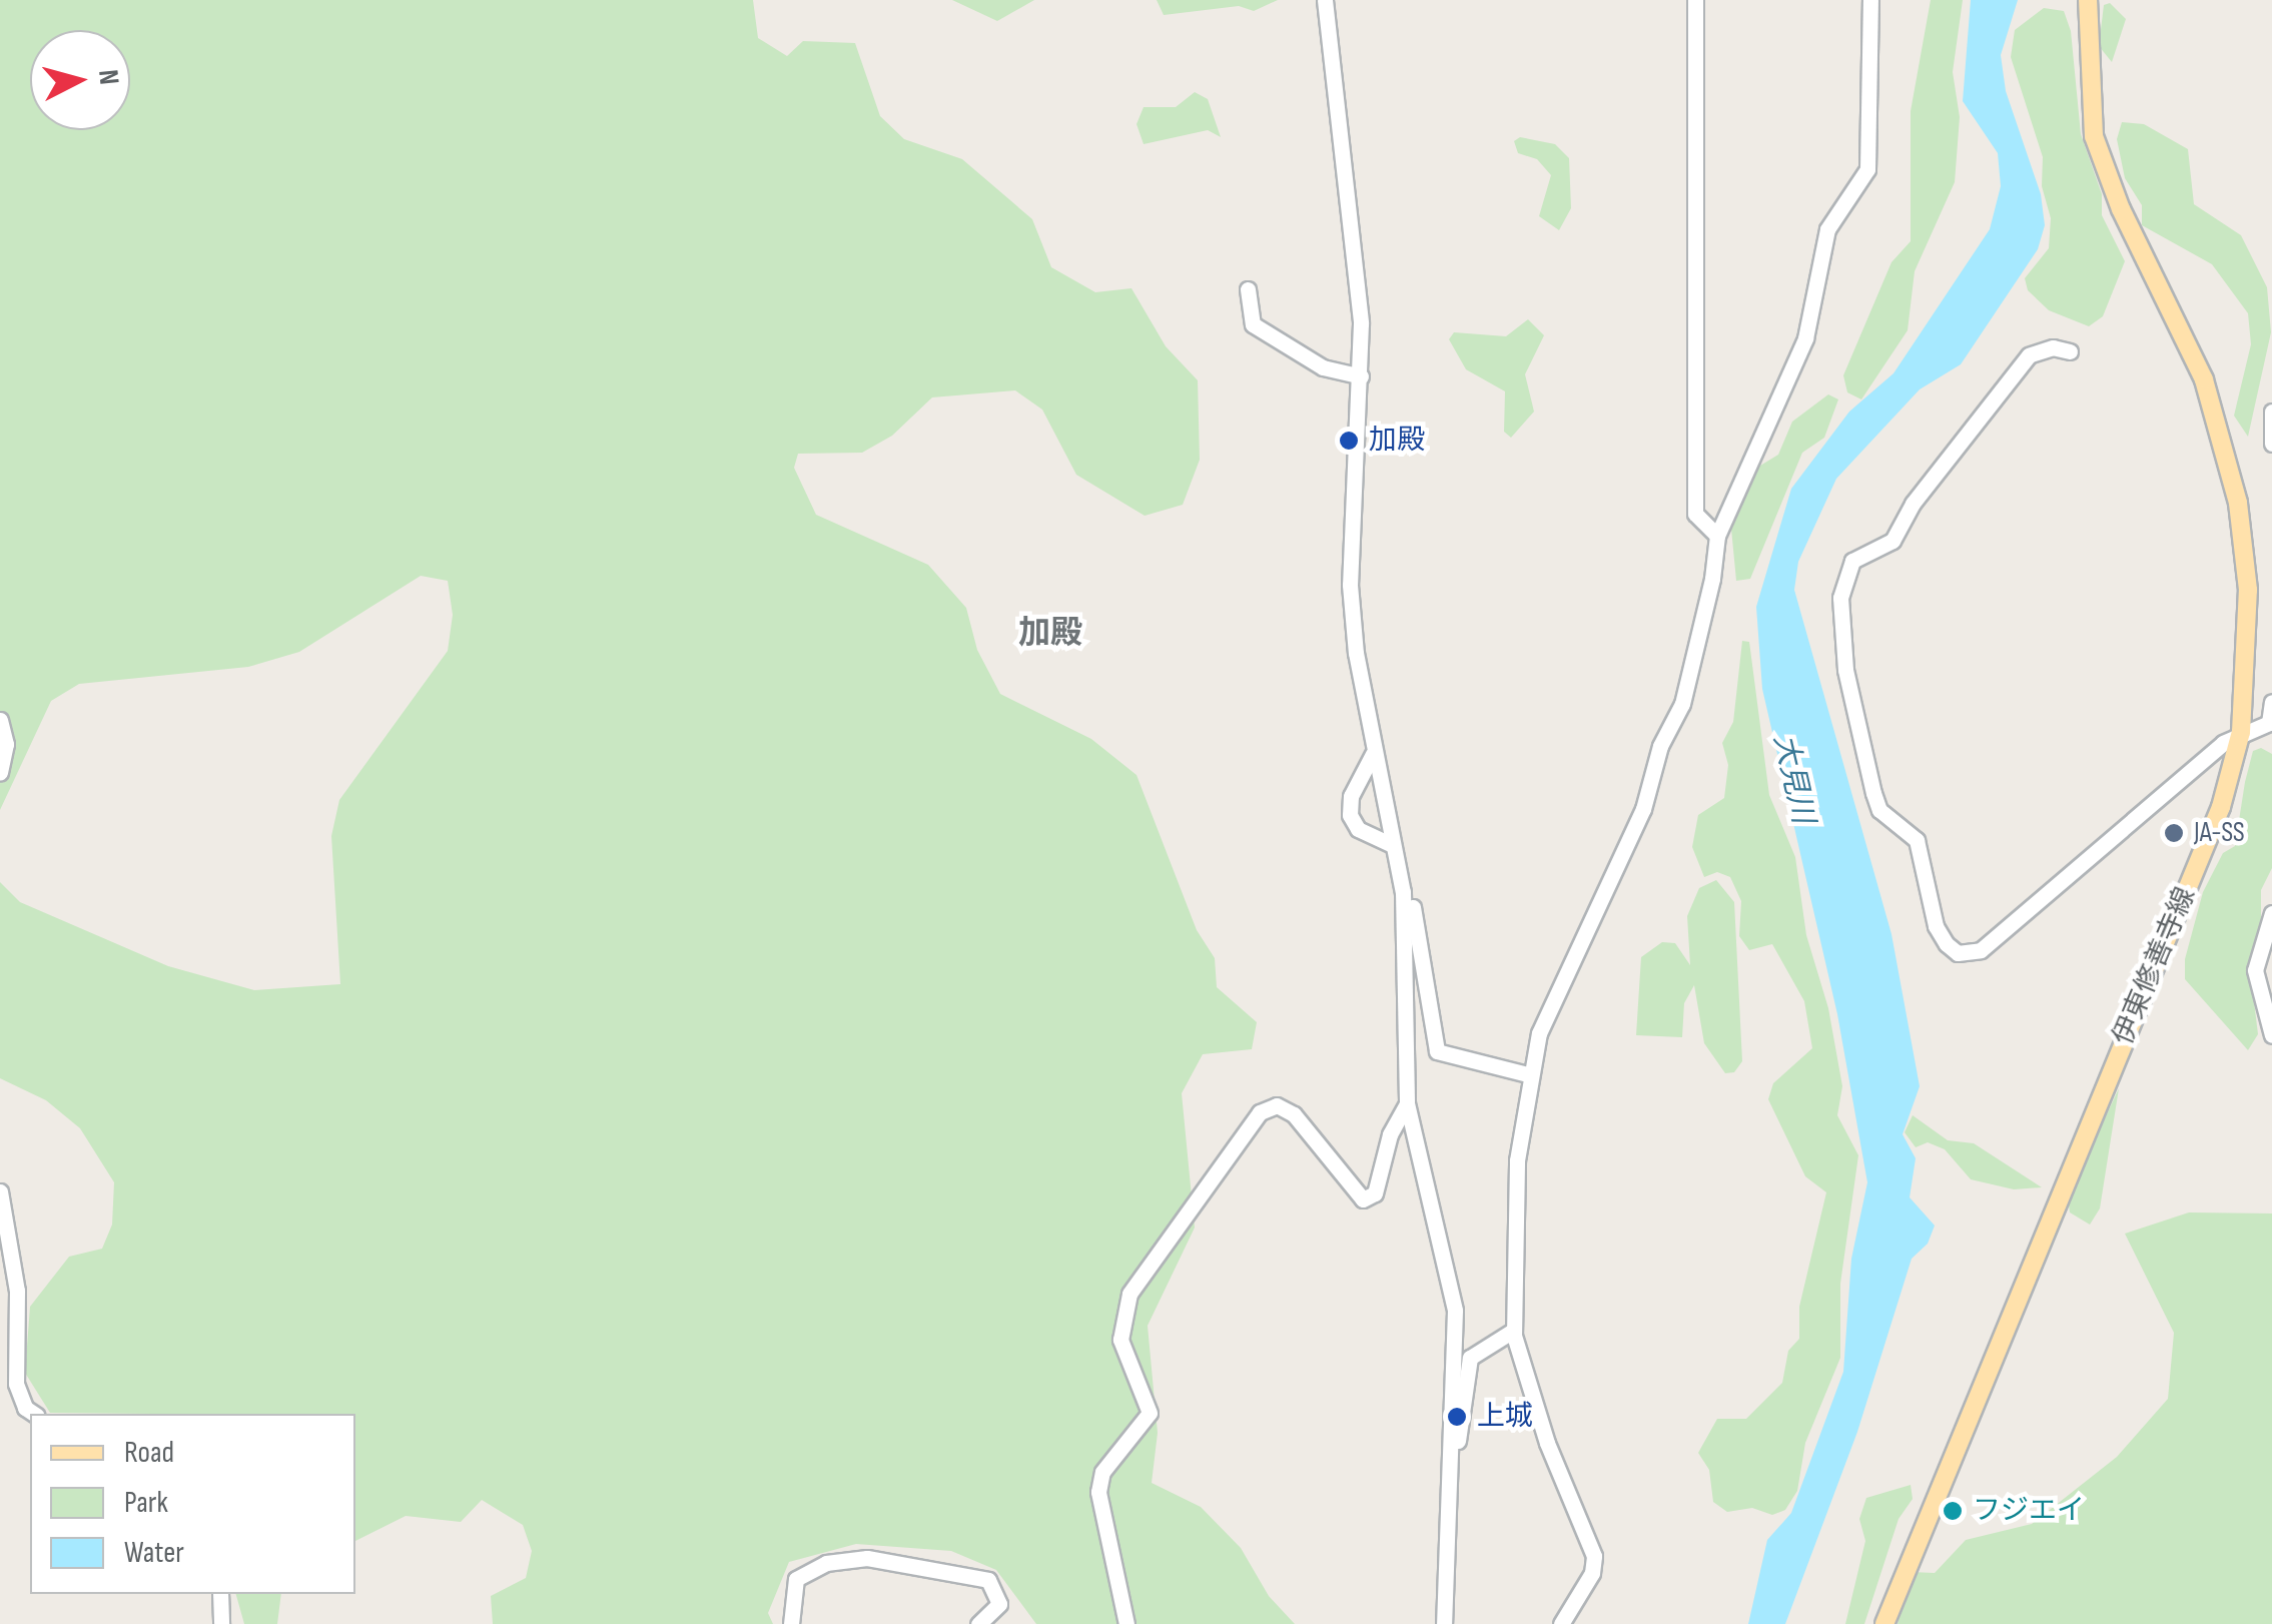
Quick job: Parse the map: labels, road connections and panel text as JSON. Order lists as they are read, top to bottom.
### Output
{
  "streets": {
    "main road": ["伊東修善寺線"]
  },
  "districts": ["加殿"],
  "water": ["大見川"],
  "places": [
    "加殿",
    "JA-SS",
    "上城",
    "フジエイ"
  ],
  "legend": ["Road", "Park", "Water"],
  "north": "right"
}
